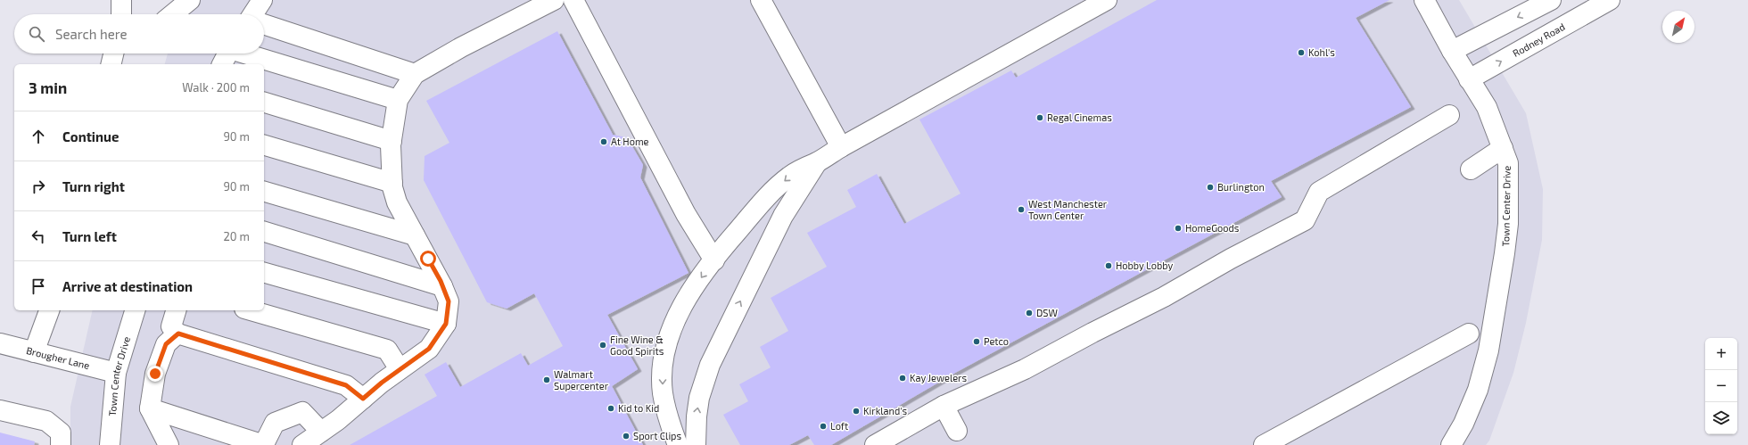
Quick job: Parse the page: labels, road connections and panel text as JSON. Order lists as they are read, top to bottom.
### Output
{
  "streets": {
    "street": ["Rodney Road", "Town Center Drive", "Brougher Lane"]
  },
  "crossings": [
    ["Rodney Road", "Town Center Drive"],
    ["Town Center Drive", "Brougher Lane"]
  ],
  "places": [
    "Kohl's",
    "Regal Cinemas",
    "At Home",
    "Burlington",
    "West Manchester Town Center",
    "HomeGoods",
    "Hobby Lobby",
    "DSW",
    "Petco",
    "Fine Wine & Good Spirits",
    "Kay Jewelers",
    "Walmart Supercenter",
    "Kid to Kid",
    "Kirkland's",
    "Loft",
    "Sport Clips"
  ],
  "north": "top right",
  "page": {
    "search": "Search here",
    "heading": ["3 min", "Walk · 200 m"],
    "list": [
      ["Continue", "90 m"],
      ["Turn right", "90 m"],
      ["Turn left", "20 m"],
      "Arrive at destination"
    ],
    "map_buttons": ["+", "−"]
  }
}
